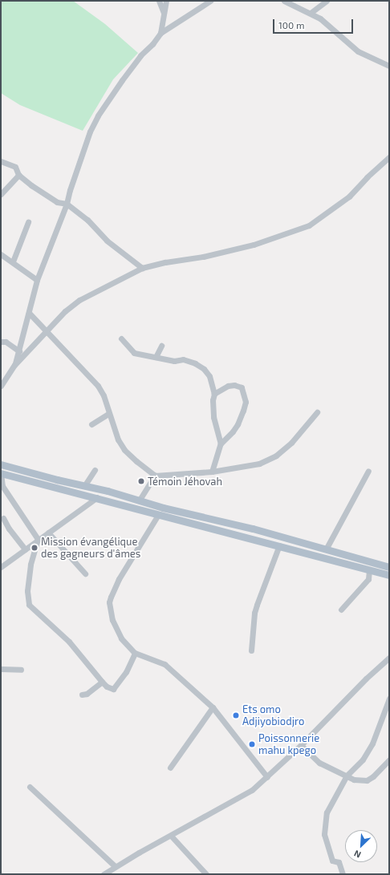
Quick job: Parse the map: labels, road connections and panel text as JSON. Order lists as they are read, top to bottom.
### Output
{
  "places": [
    "Témoin Jéhovah",
    "Mission évangélique des gagneurs d'âmes",
    "Ets omo Adjiyobiodjro",
    "Poissonnerie mahu kpego"
  ],
  "scale_bar": "100 m",
  "north": "bottom left"
}
